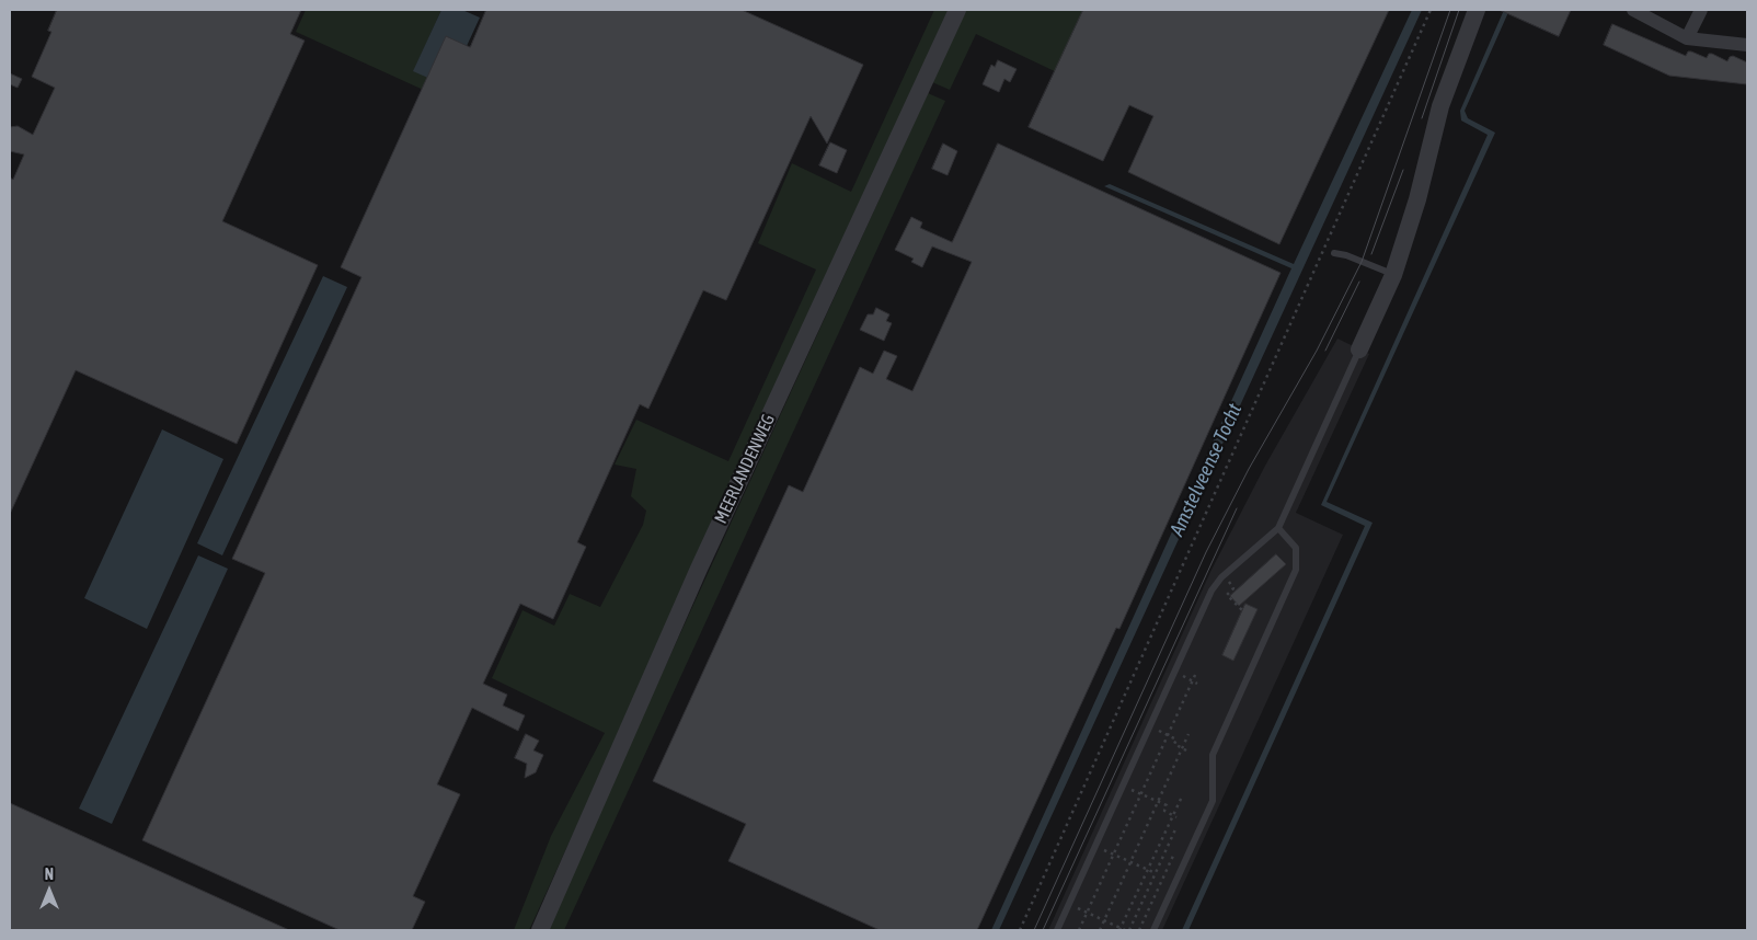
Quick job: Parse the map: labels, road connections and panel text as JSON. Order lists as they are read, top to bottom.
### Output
{
  "streets": {
    "street": ["MEERLANDENWEG"]
  },
  "water": ["Amstelveense Tocht"],
  "north": "top"
}
